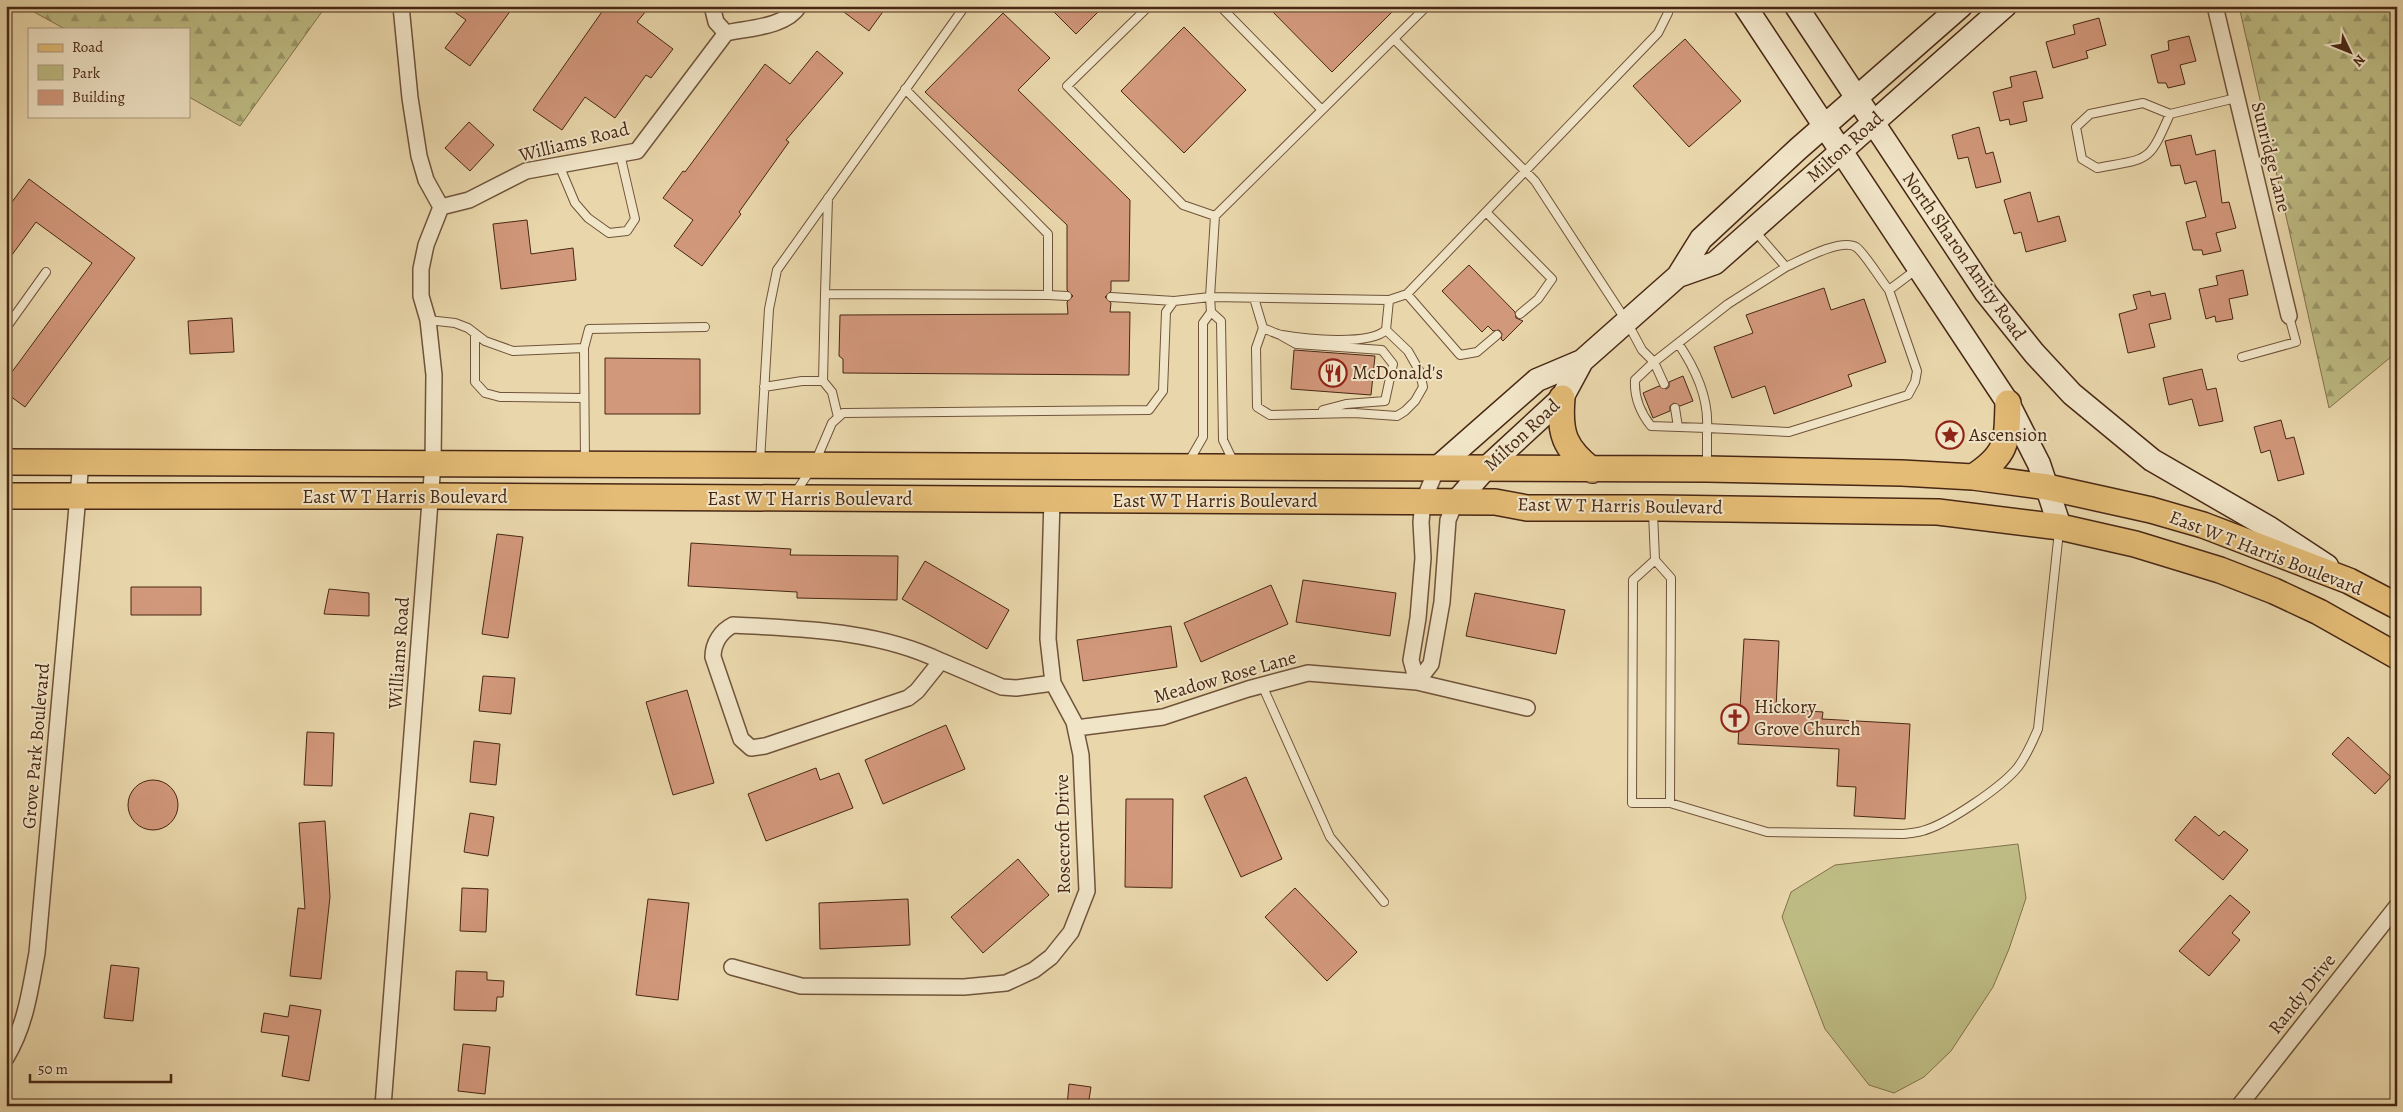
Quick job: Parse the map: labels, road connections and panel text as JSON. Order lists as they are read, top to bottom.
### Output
{
  "streets": {
    "main road": ["Milton Road", "North Sharon Amity Road", "East W T Harris Boulevard"],
    "street": [
      "Williams Road",
      "Sunridge Lane",
      "Meadow Rose Lane",
      "Grove Park Boulevard",
      "Rosecroft Drive",
      "Randy Drive"
    ]
  },
  "crossings": [
    ["Williams Road", "East W T Harris Boulevard"],
    ["Milton Road", "North Sharon Amity Road"],
    ["Milton Road", "East W T Harris Boulevard"],
    ["North Sharon Amity Road", "East W T Harris Boulevard"],
    ["East W T Harris Boulevard", "Grove Park Boulevard"],
    ["East W T Harris Boulevard", "Rosecroft Drive"],
    ["Meadow Rose Lane", "Rosecroft Drive"]
  ],
  "places": {
    "restaurant": ["McDonald's"],
    "place": ["Ascension"],
    "church": ["Hickory Grove Church"]
  },
  "legend": ["Road", "Park", "Building"],
  "scale_bar": "50 m",
  "north": "bottom right"
}
